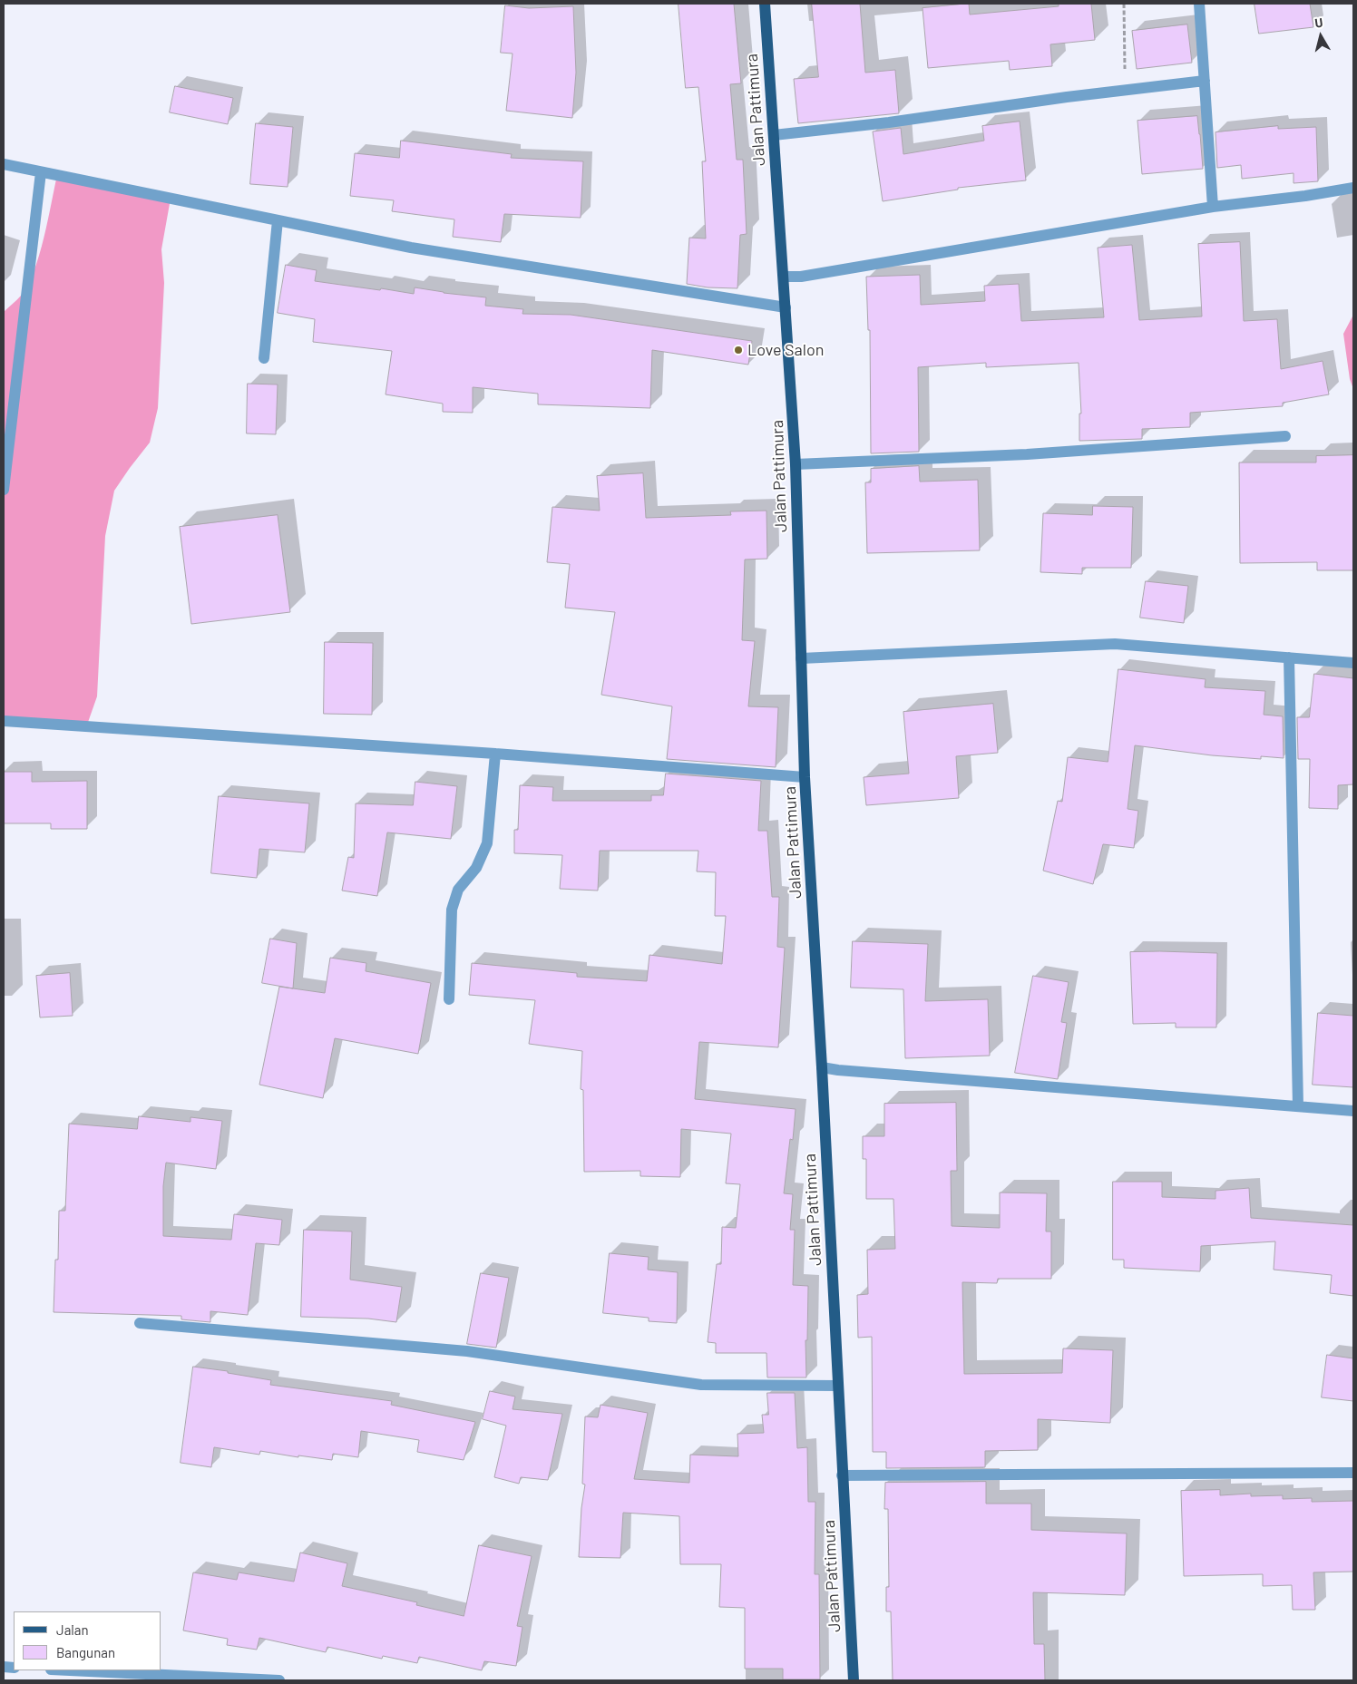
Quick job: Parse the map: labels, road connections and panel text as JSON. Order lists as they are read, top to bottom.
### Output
{
  "streets": {
    "main road": ["Jalan Pattimura"]
  },
  "places": ["Love Salon"],
  "legend": ["Jalan", "Bangunan"],
  "north": "top"
}
